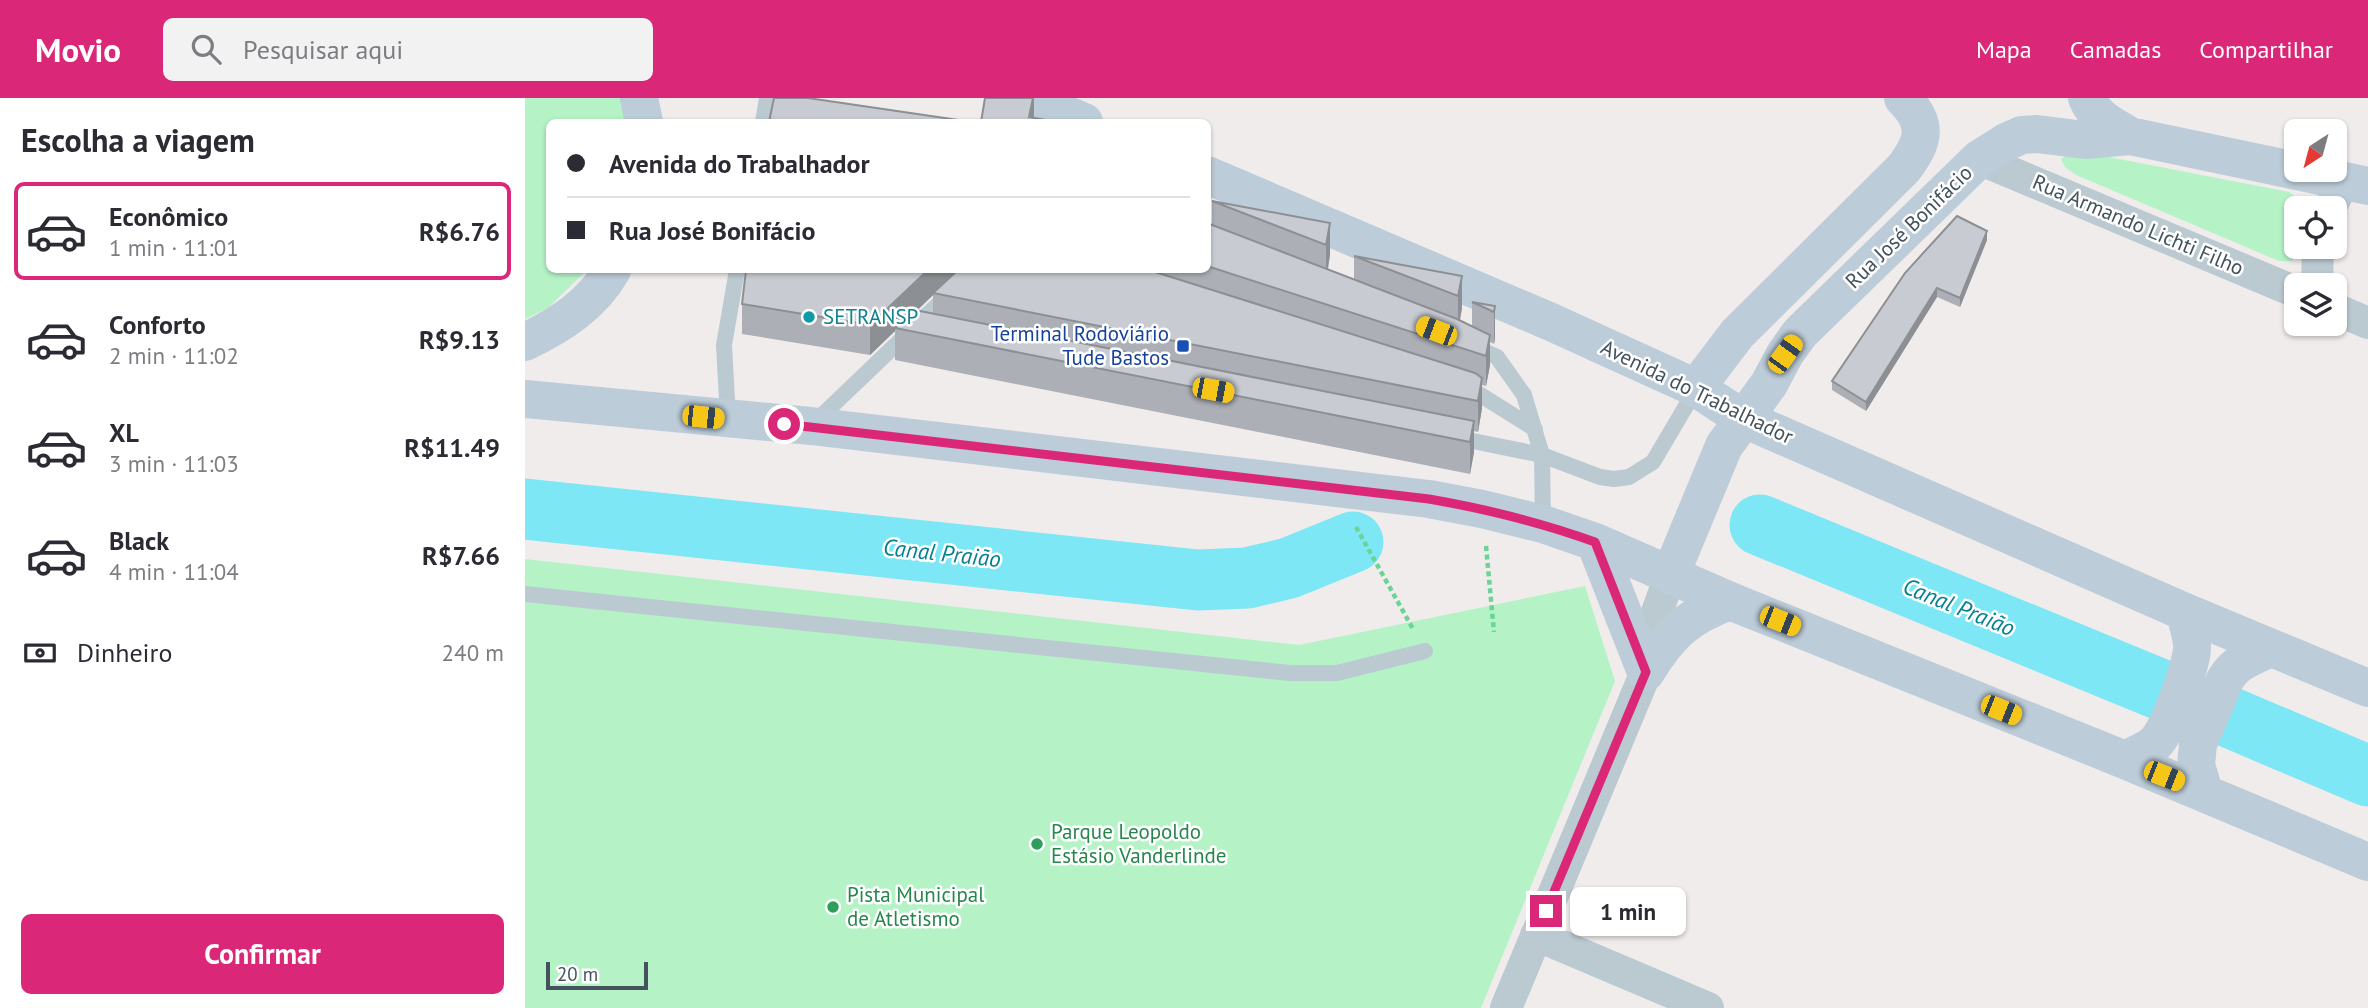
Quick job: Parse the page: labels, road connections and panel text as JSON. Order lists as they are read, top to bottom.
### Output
{
  "streets": {
    "main road": ["Rua José Bonifácio", "Avenida do Trabalhador"],
    "street": ["Rua Armando Lichti Filho"]
  },
  "crossings": [
    ["Rua Armando Lichti Filho", "Rua José Bonifácio"],
    ["Rua José Bonifácio", "Avenida do Trabalhador"]
  ],
  "water": ["Canal Praião"],
  "places": {
    "other": ["SETRANSP", "Parque Leopoldo Estásio Vanderlinde", "Pista Municipal de Atletismo"],
    "transit": ["Terminal Rodoviário Tude Bastos"]
  },
  "scale_bar": "20 m",
  "north": "bottom left",
  "page": {
    "header": "Movio",
    "search": "Pesquisar aqui",
    "nav": ["Mapa", "Camadas", "Compartilhar"],
    "heading": "Escolha a viagem",
    "banner": ["Avenida do Trabalhador", "Rua José Bonifácio"],
    "list": [
      {
        "name": "Econômico",
        "note": "1 min · 11:01",
        "value": "R$6.76"
      },
      {
        "name": "Conforto",
        "note": "2 min · 11:02",
        "value": "R$9.13"
      },
      {
        "name": "XL",
        "note": "3 min · 11:03",
        "value": "R$11.49"
      },
      {
        "name": "Black",
        "note": "4 min · 11:04",
        "value": "R$7.66"
      }
    ],
    "pay": ["Dinheiro", "240 m"],
    "bubble": "1 min",
    "buttons": "Confirmar",
    "scale": "20 m"
  }
}
